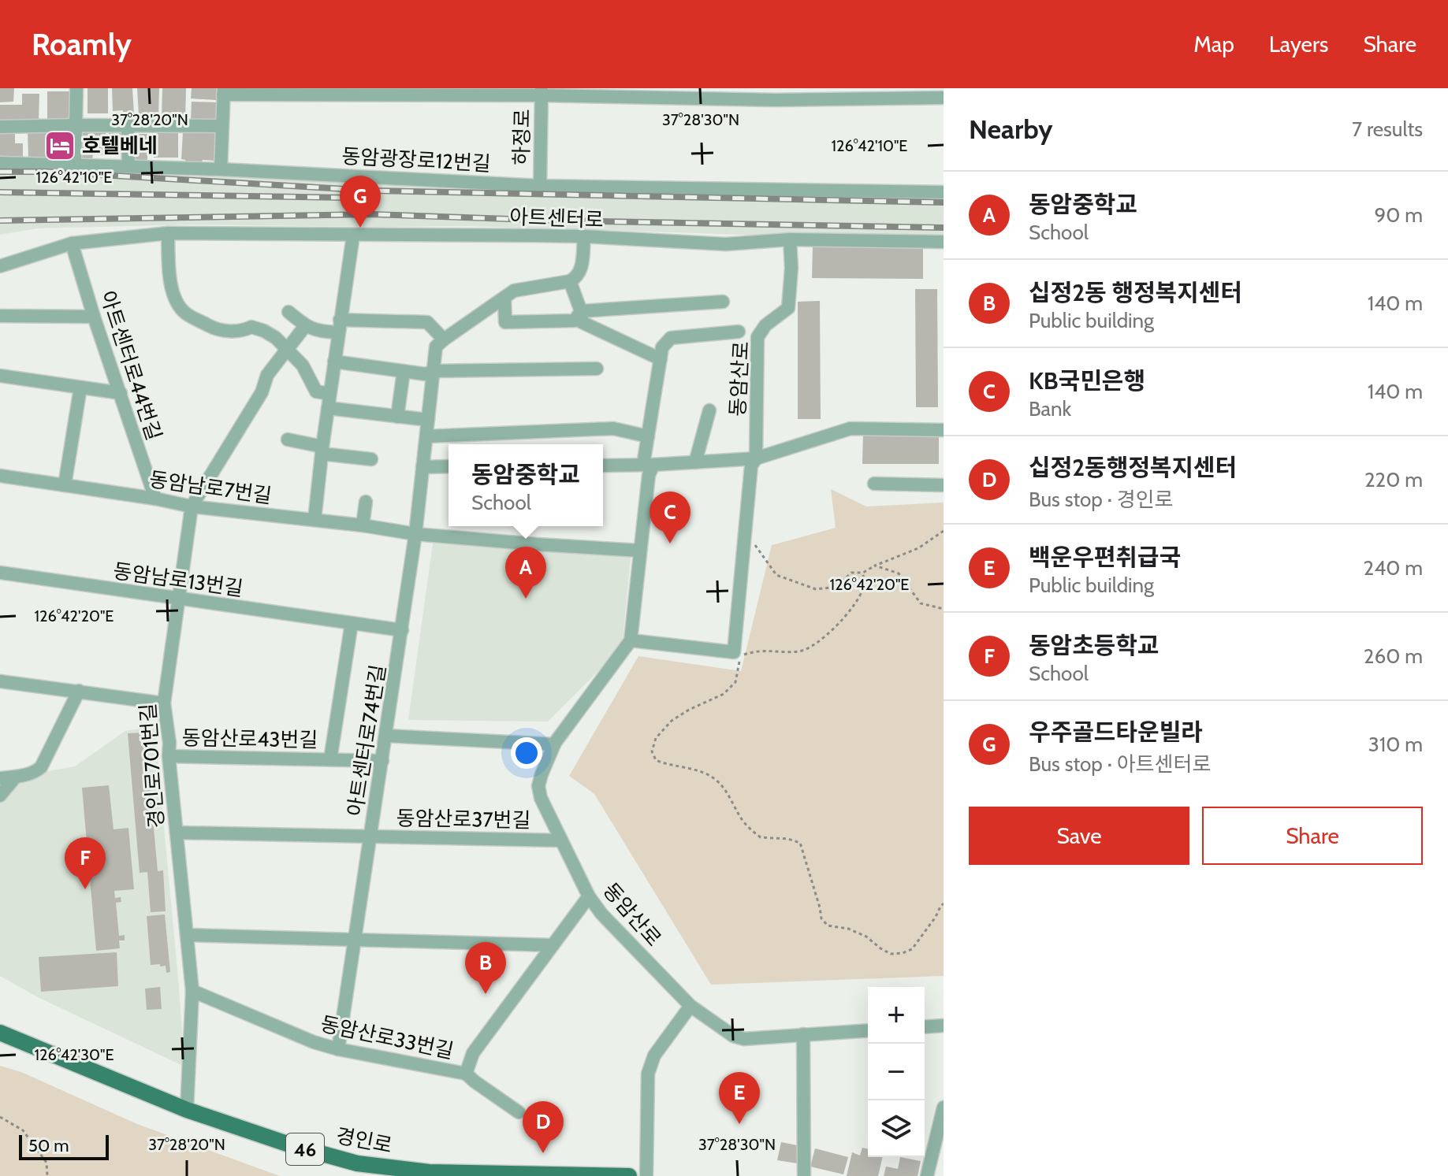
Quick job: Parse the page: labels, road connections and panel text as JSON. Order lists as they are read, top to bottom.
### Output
{
  "streets": {
    "main road": ["경인로", "46"],
    "street": [
      "하정로",
      "동암광장로12번길",
      "아트센터로",
      "아트센터로44번길",
      "동암산로",
      "동암남로7번길",
      "동암남로13번길",
      "동암산로43번길",
      "아트센터로74번길",
      "경인로701번길",
      "동암산로37번길",
      "동암산로33번길"
    ]
  },
  "crossings": [
    ["하정로", "동암광장로12번길"],
    ["아트센터로", "아트센터로44번길"],
    ["아트센터로", "동암산로"],
    ["아트센터로44번길", "동암남로7번길"],
    ["동암산로", "동암산로37번길"],
    ["동암산로", "동암산로33번길"],
    ["동암남로7번길", "아트센터로74번길"],
    ["동암남로7번길", "경인로701번길"],
    ["동암남로13번길", "동암산로43번길"],
    ["동암남로13번길", "아트센터로74번길"],
    ["동암남로13번길", "경인로701번길"],
    ["동암산로43번길", "아트센터로74번길"],
    ["동암산로43번길", "경인로701번길"],
    ["아트센터로74번길", "동암산로37번길"],
    ["아트센터로74번길", "동암산로33번길"],
    ["경인로701번길", "동암산로37번길"],
    ["경인로701번길", "동암산로33번길"],
    ["경인로701번길", "경인로"]
  ],
  "places": {
    "hotel": ["호텔베네"]
  },
  "scale_bar": "50 m",
  "page": {
    "header": "Roamly",
    "nav": ["Map", "Layers", "Share"],
    "heading": ["Nearby", "7 results"],
    "list": [
      {
        "mark": "A",
        "name": "동암중학교",
        "note": "School",
        "value": "90 m"
      },
      {
        "mark": "B",
        "name": "십정2동 행정복지센터",
        "note": "Public building",
        "value": "140 m"
      },
      {
        "mark": "C",
        "name": "KB국민은행",
        "note": "Bank",
        "value": "140 m"
      },
      {
        "mark": "D",
        "name": "십정2동행정복지센터",
        "note": "Bus stop · 경인로",
        "value": "220 m"
      },
      {
        "mark": "E",
        "name": "백운우편취급국",
        "note": "Public building",
        "value": "240 m"
      },
      {
        "mark": "F",
        "name": "동암초등학교",
        "note": "School",
        "value": "260 m"
      },
      {
        "mark": "G",
        "name": "우주골드타운빌라",
        "note": "Bus stop · 아트센터로",
        "value": "310 m"
      }
    ],
    "pins": [
      "G",
      "C",
      "A",
      "F",
      "B",
      "E",
      "D"
    ],
    "popup": ["동암중학교", "School"],
    "buttons": ["Save", "Share"],
    "map_buttons": ["+", "−"],
    "scale": "50 m"
  },
  "coordinates": [
    "37°28'20\"N",
    "37°28'30\"N",
    "126°42'10\"E",
    "126°42'20\"E",
    "126°42'30\"E"
  ]
}
